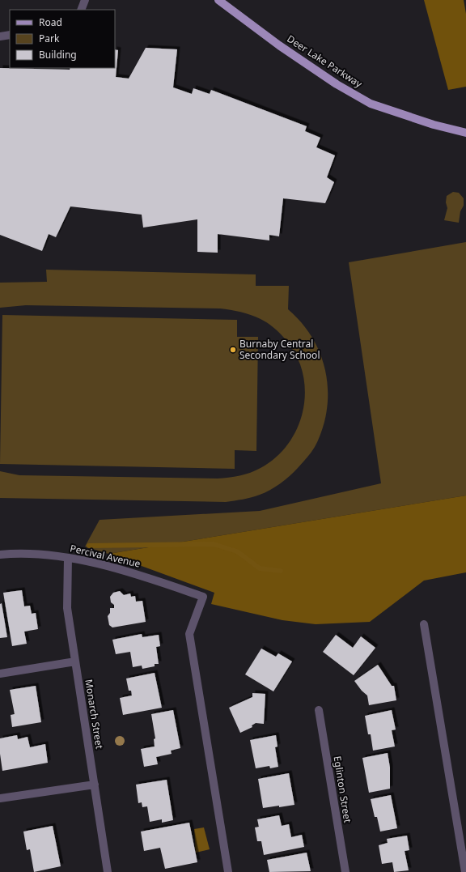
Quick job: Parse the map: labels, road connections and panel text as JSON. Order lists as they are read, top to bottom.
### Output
{
  "streets": {
    "main road": ["Deer Lake Parkway"],
    "street": ["Percival Avenue", "Monarch Street", "Eglinton Street"]
  },
  "crossings": [
    ["Percival Avenue", "Monarch Street"]
  ],
  "places": ["Burnaby Central Secondary School"],
  "legend": ["Road", "Park", "Building"]
}
